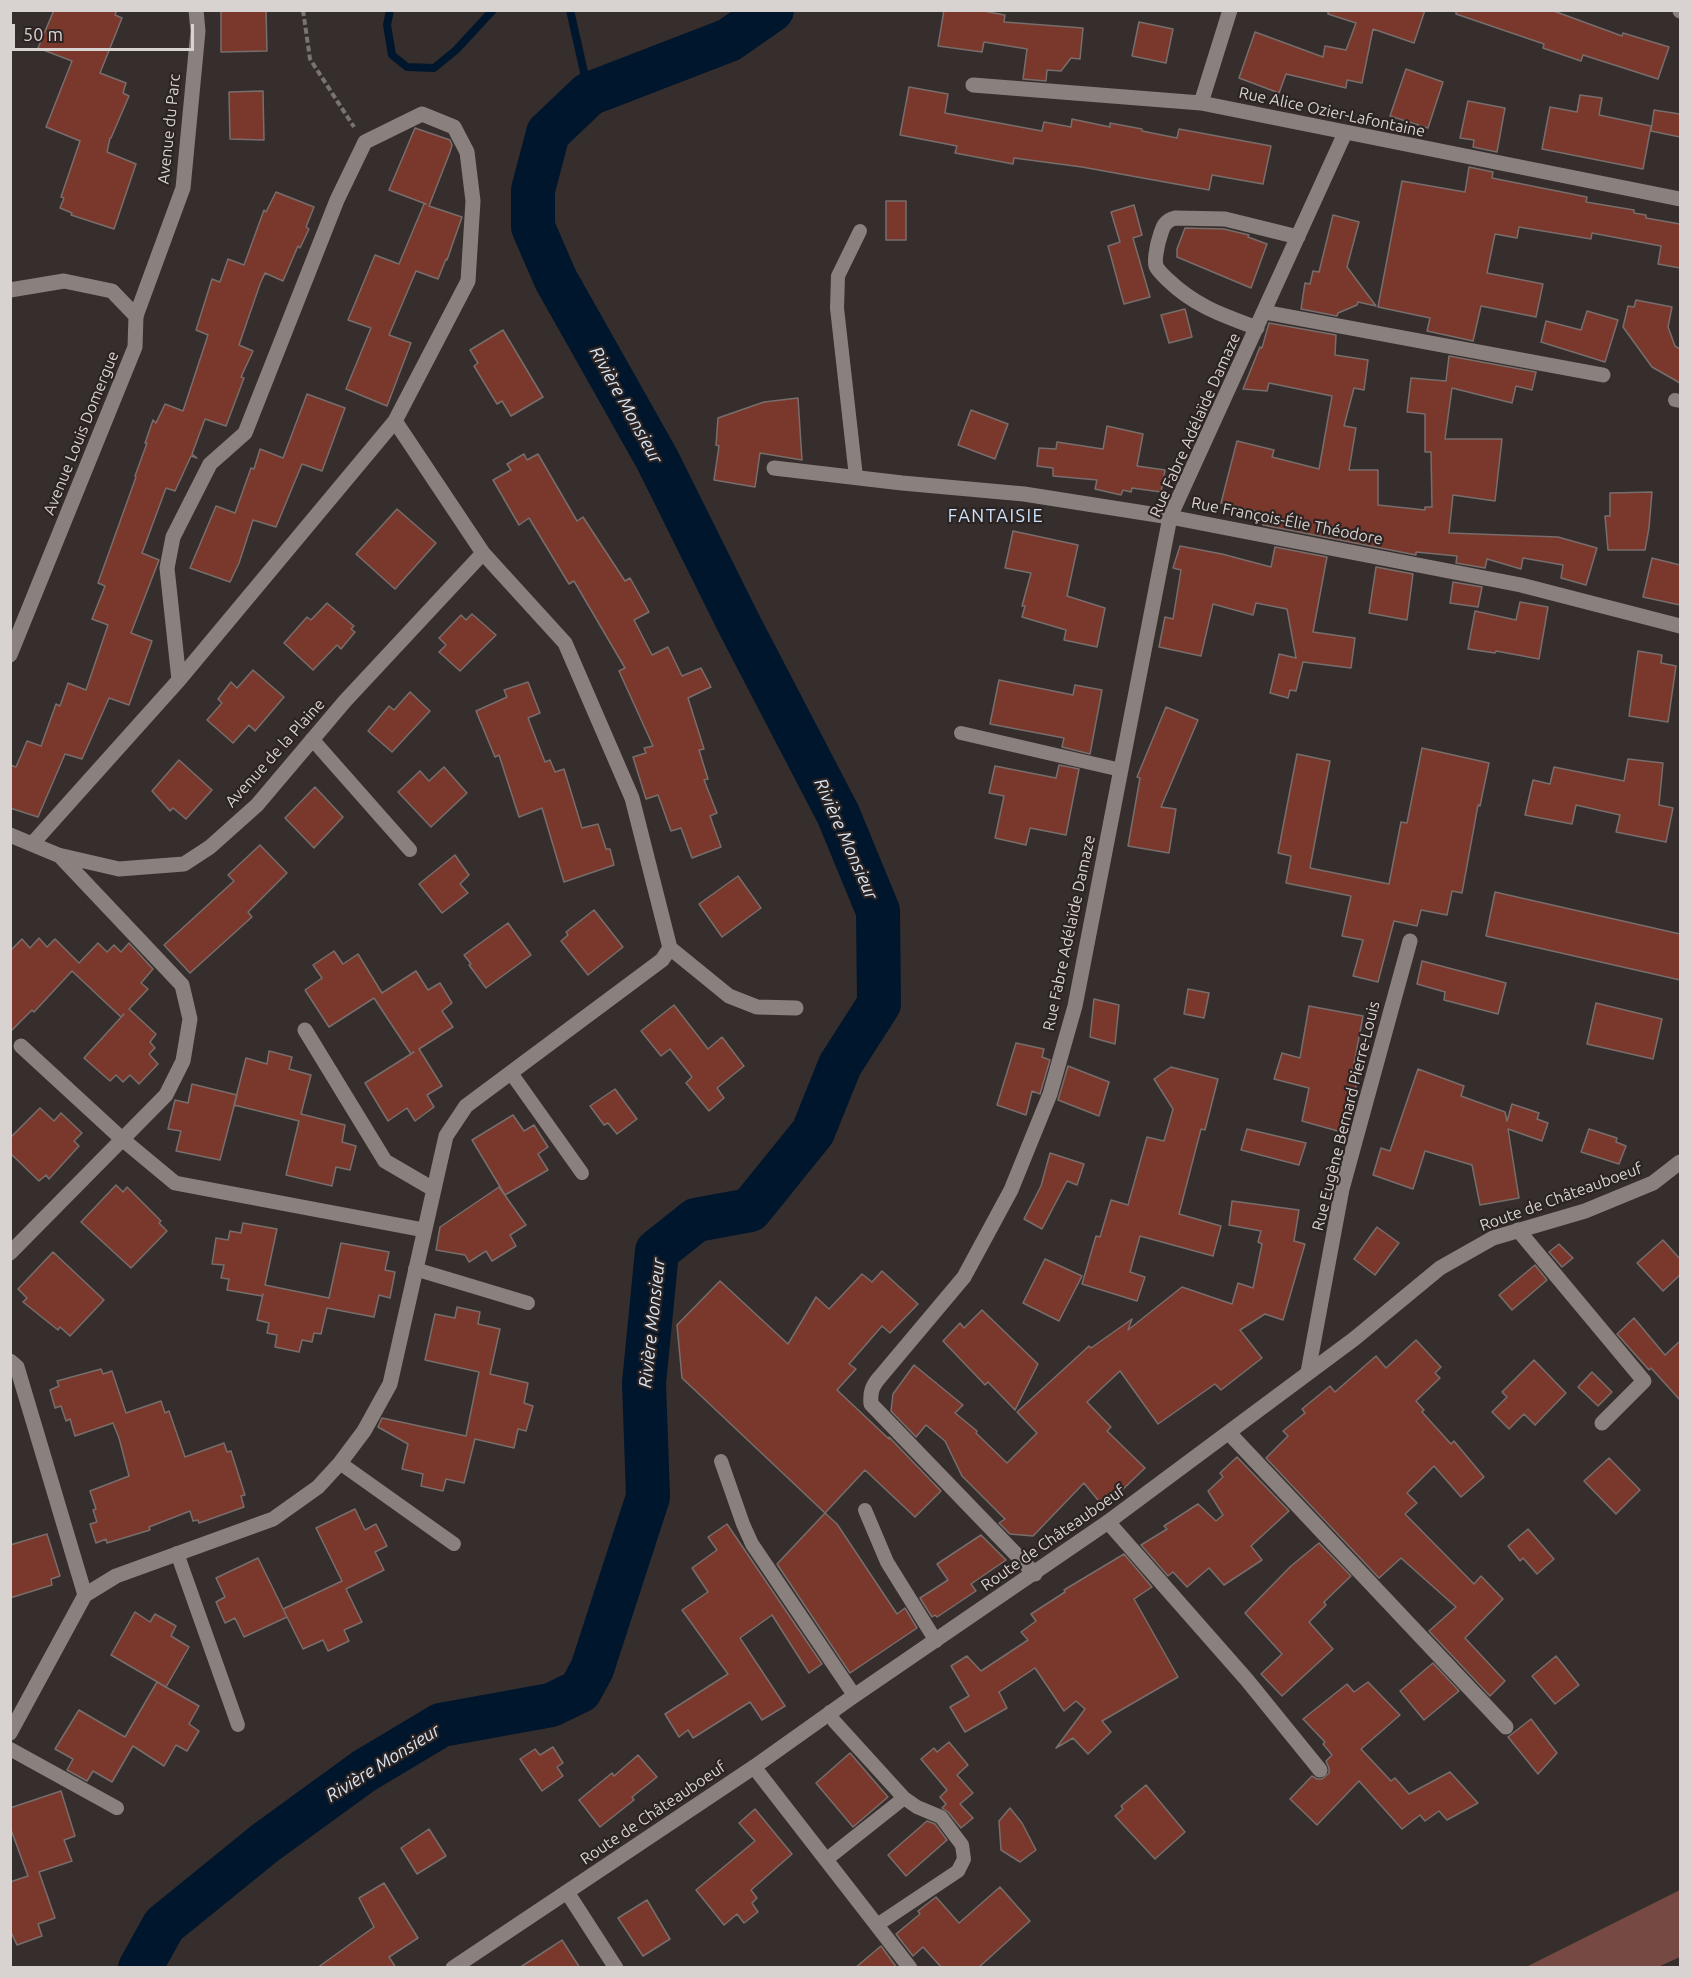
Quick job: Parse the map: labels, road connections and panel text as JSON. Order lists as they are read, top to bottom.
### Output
{
  "streets": {
    "street": [
      "Rue Alice Ozier-Lafontaine",
      "Avenue du Parc",
      "Rue Fabre Adélaïde Damaze",
      "Avenue Louis Domergue",
      "Rue François-Élie Théodore",
      "Avenue de la Plaine",
      "Rue Eugène Bernard Pierre-Louis",
      "Route de Châteauboeuf"
    ]
  },
  "crossings": [
    ["Rue Alice Ozier-Lafontaine", "Rue Fabre Adélaïde Damaze"],
    ["Avenue du Parc", "Avenue Louis Domergue"],
    ["Rue Fabre Adélaïde Damaze", "Rue François-Élie Théodore"],
    ["Rue Fabre Adélaïde Damaze", "Route de Châteauboeuf"],
    ["Rue Eugène Bernard Pierre-Louis", "Route de Châteauboeuf"]
  ],
  "districts": ["FANTAISIE"],
  "water": ["Rivière Monsieur"],
  "scale_bar": "50 m"
}
